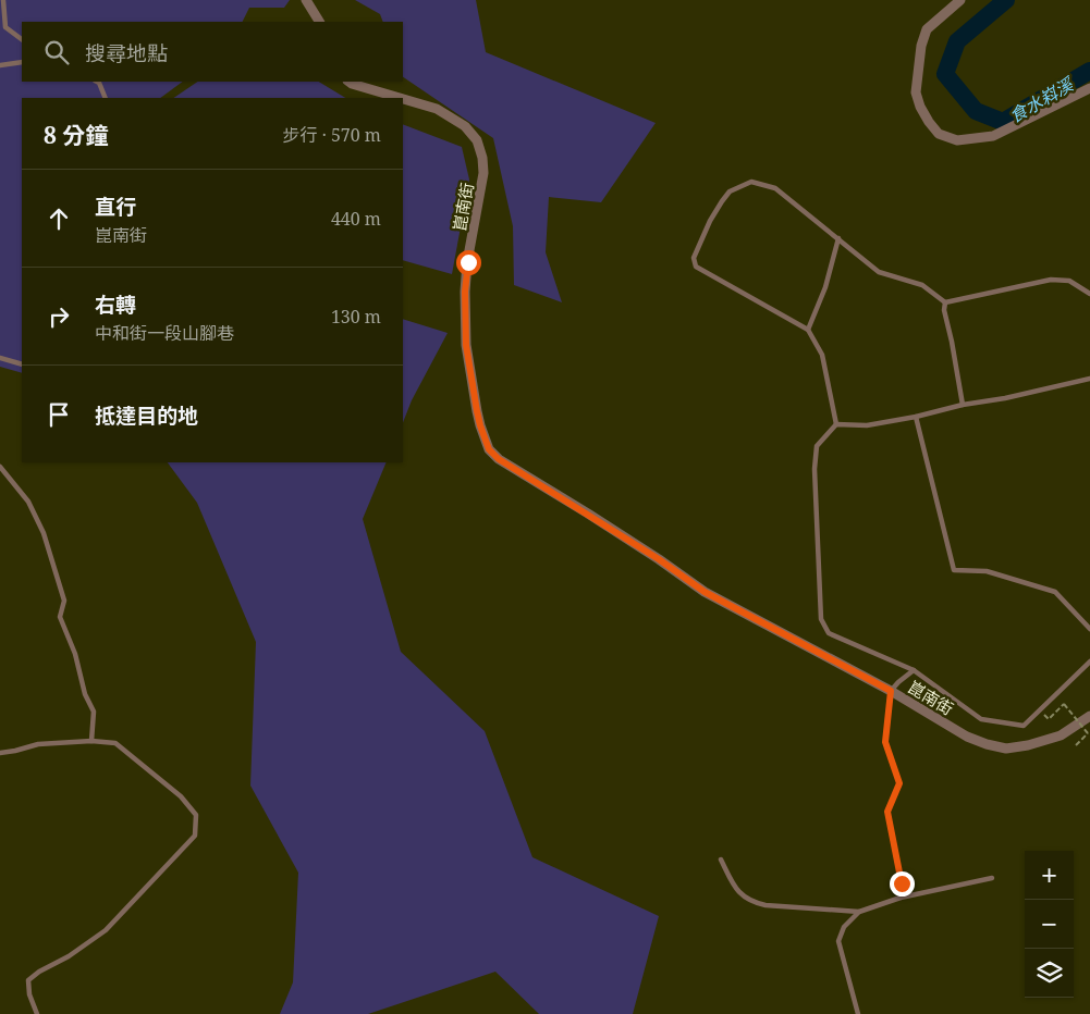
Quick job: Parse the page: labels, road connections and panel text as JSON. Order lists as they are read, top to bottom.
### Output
{
  "streets": {
    "street": ["崑南街"]
  },
  "water": ["食水嵙溪"],
  "page": {
    "search": "搜尋地點",
    "heading": ["8 分鐘", "步行 · 570 m"],
    "list": [
      ["直行", "崑南街", "440 m"],
      ["右轉", "中和街一段山腳巷", "130 m"],
      "抵達目的地"
    ],
    "map_buttons": ["+", "−"]
  }
}
